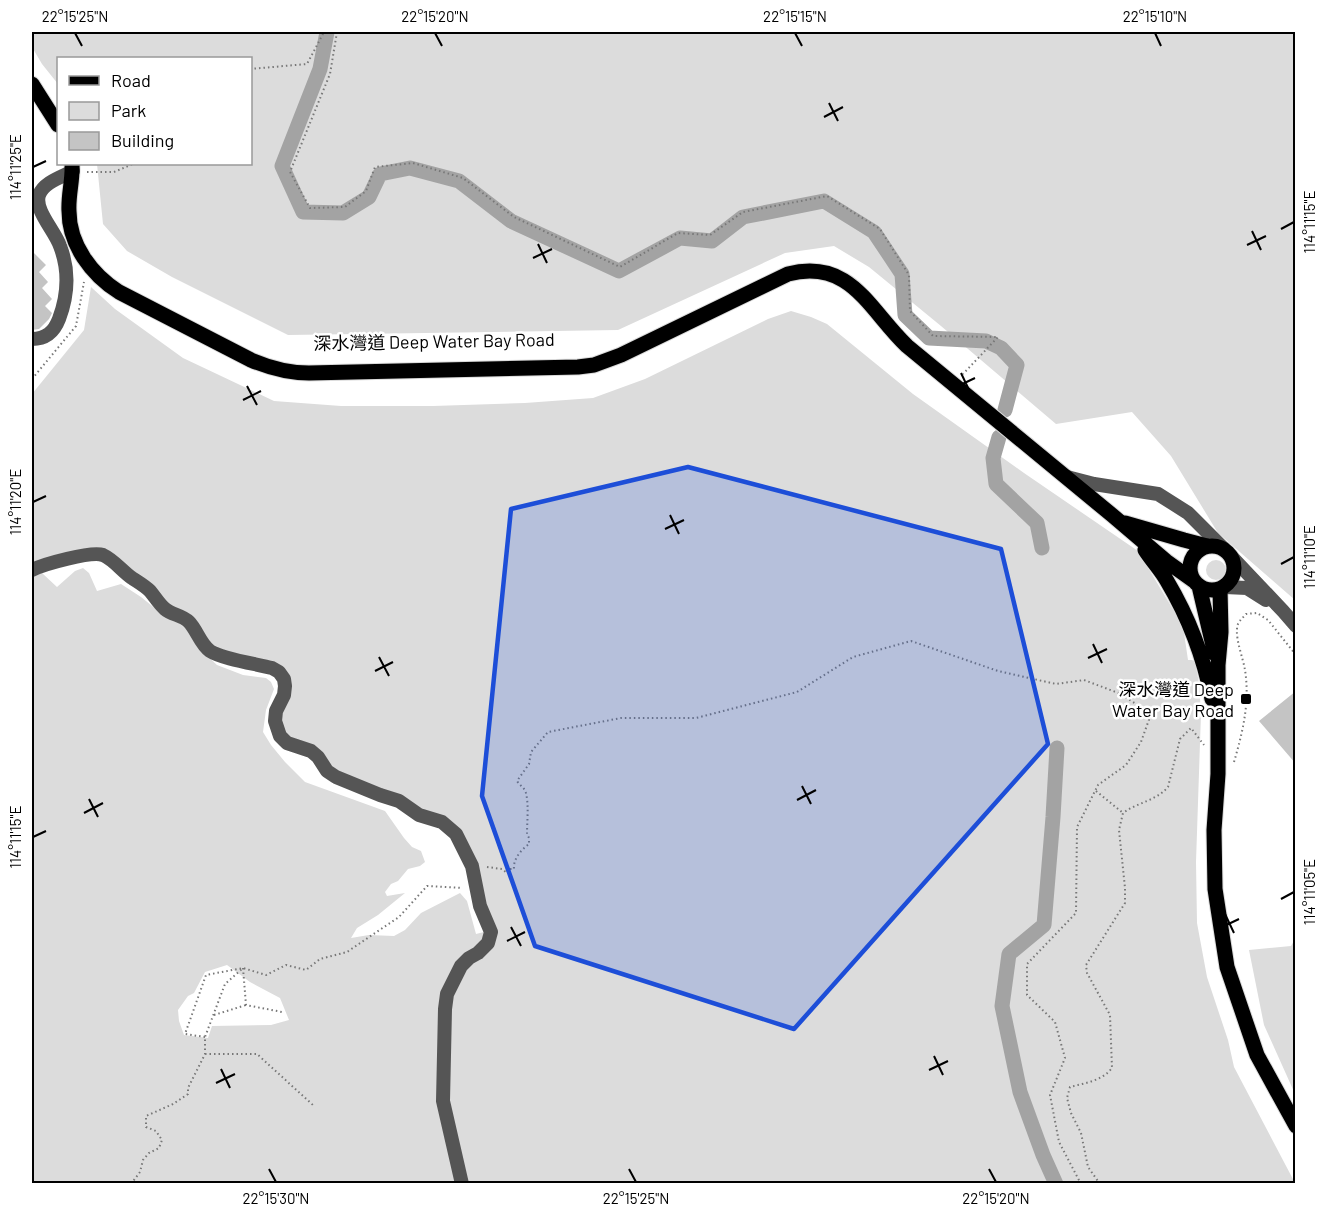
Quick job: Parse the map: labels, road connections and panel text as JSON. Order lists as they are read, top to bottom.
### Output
{
  "streets": {
    "main road": ["深水灣道 Deep Water Bay Road"]
  },
  "places": {
    "transit": ["深水灣道 Deep Water Bay Road"]
  },
  "legend": ["Road", "Park", "Building"],
  "coordinates": [
    "22°15'25\"N",
    "22°15'20\"N",
    "22°15'15\"N",
    "22°15'10\"N",
    "114°11'25\"E",
    "114°11'15\"E",
    "114°11'20\"E",
    "114°11'10\"E",
    "114°11'05\"E",
    "22°15'30\"N"
  ]
}
